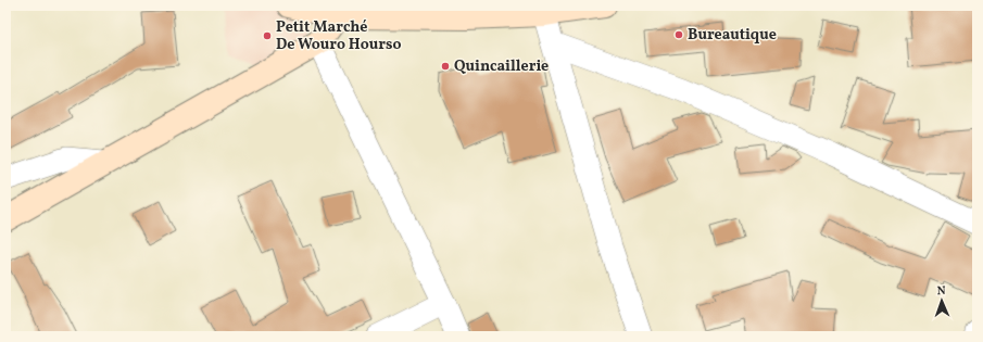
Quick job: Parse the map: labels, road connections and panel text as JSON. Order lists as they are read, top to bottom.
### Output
{
  "places": ["Bureautique", "Petit Marché De Wouro Hourso", "Quincaillerie"],
  "north": "top"
}
